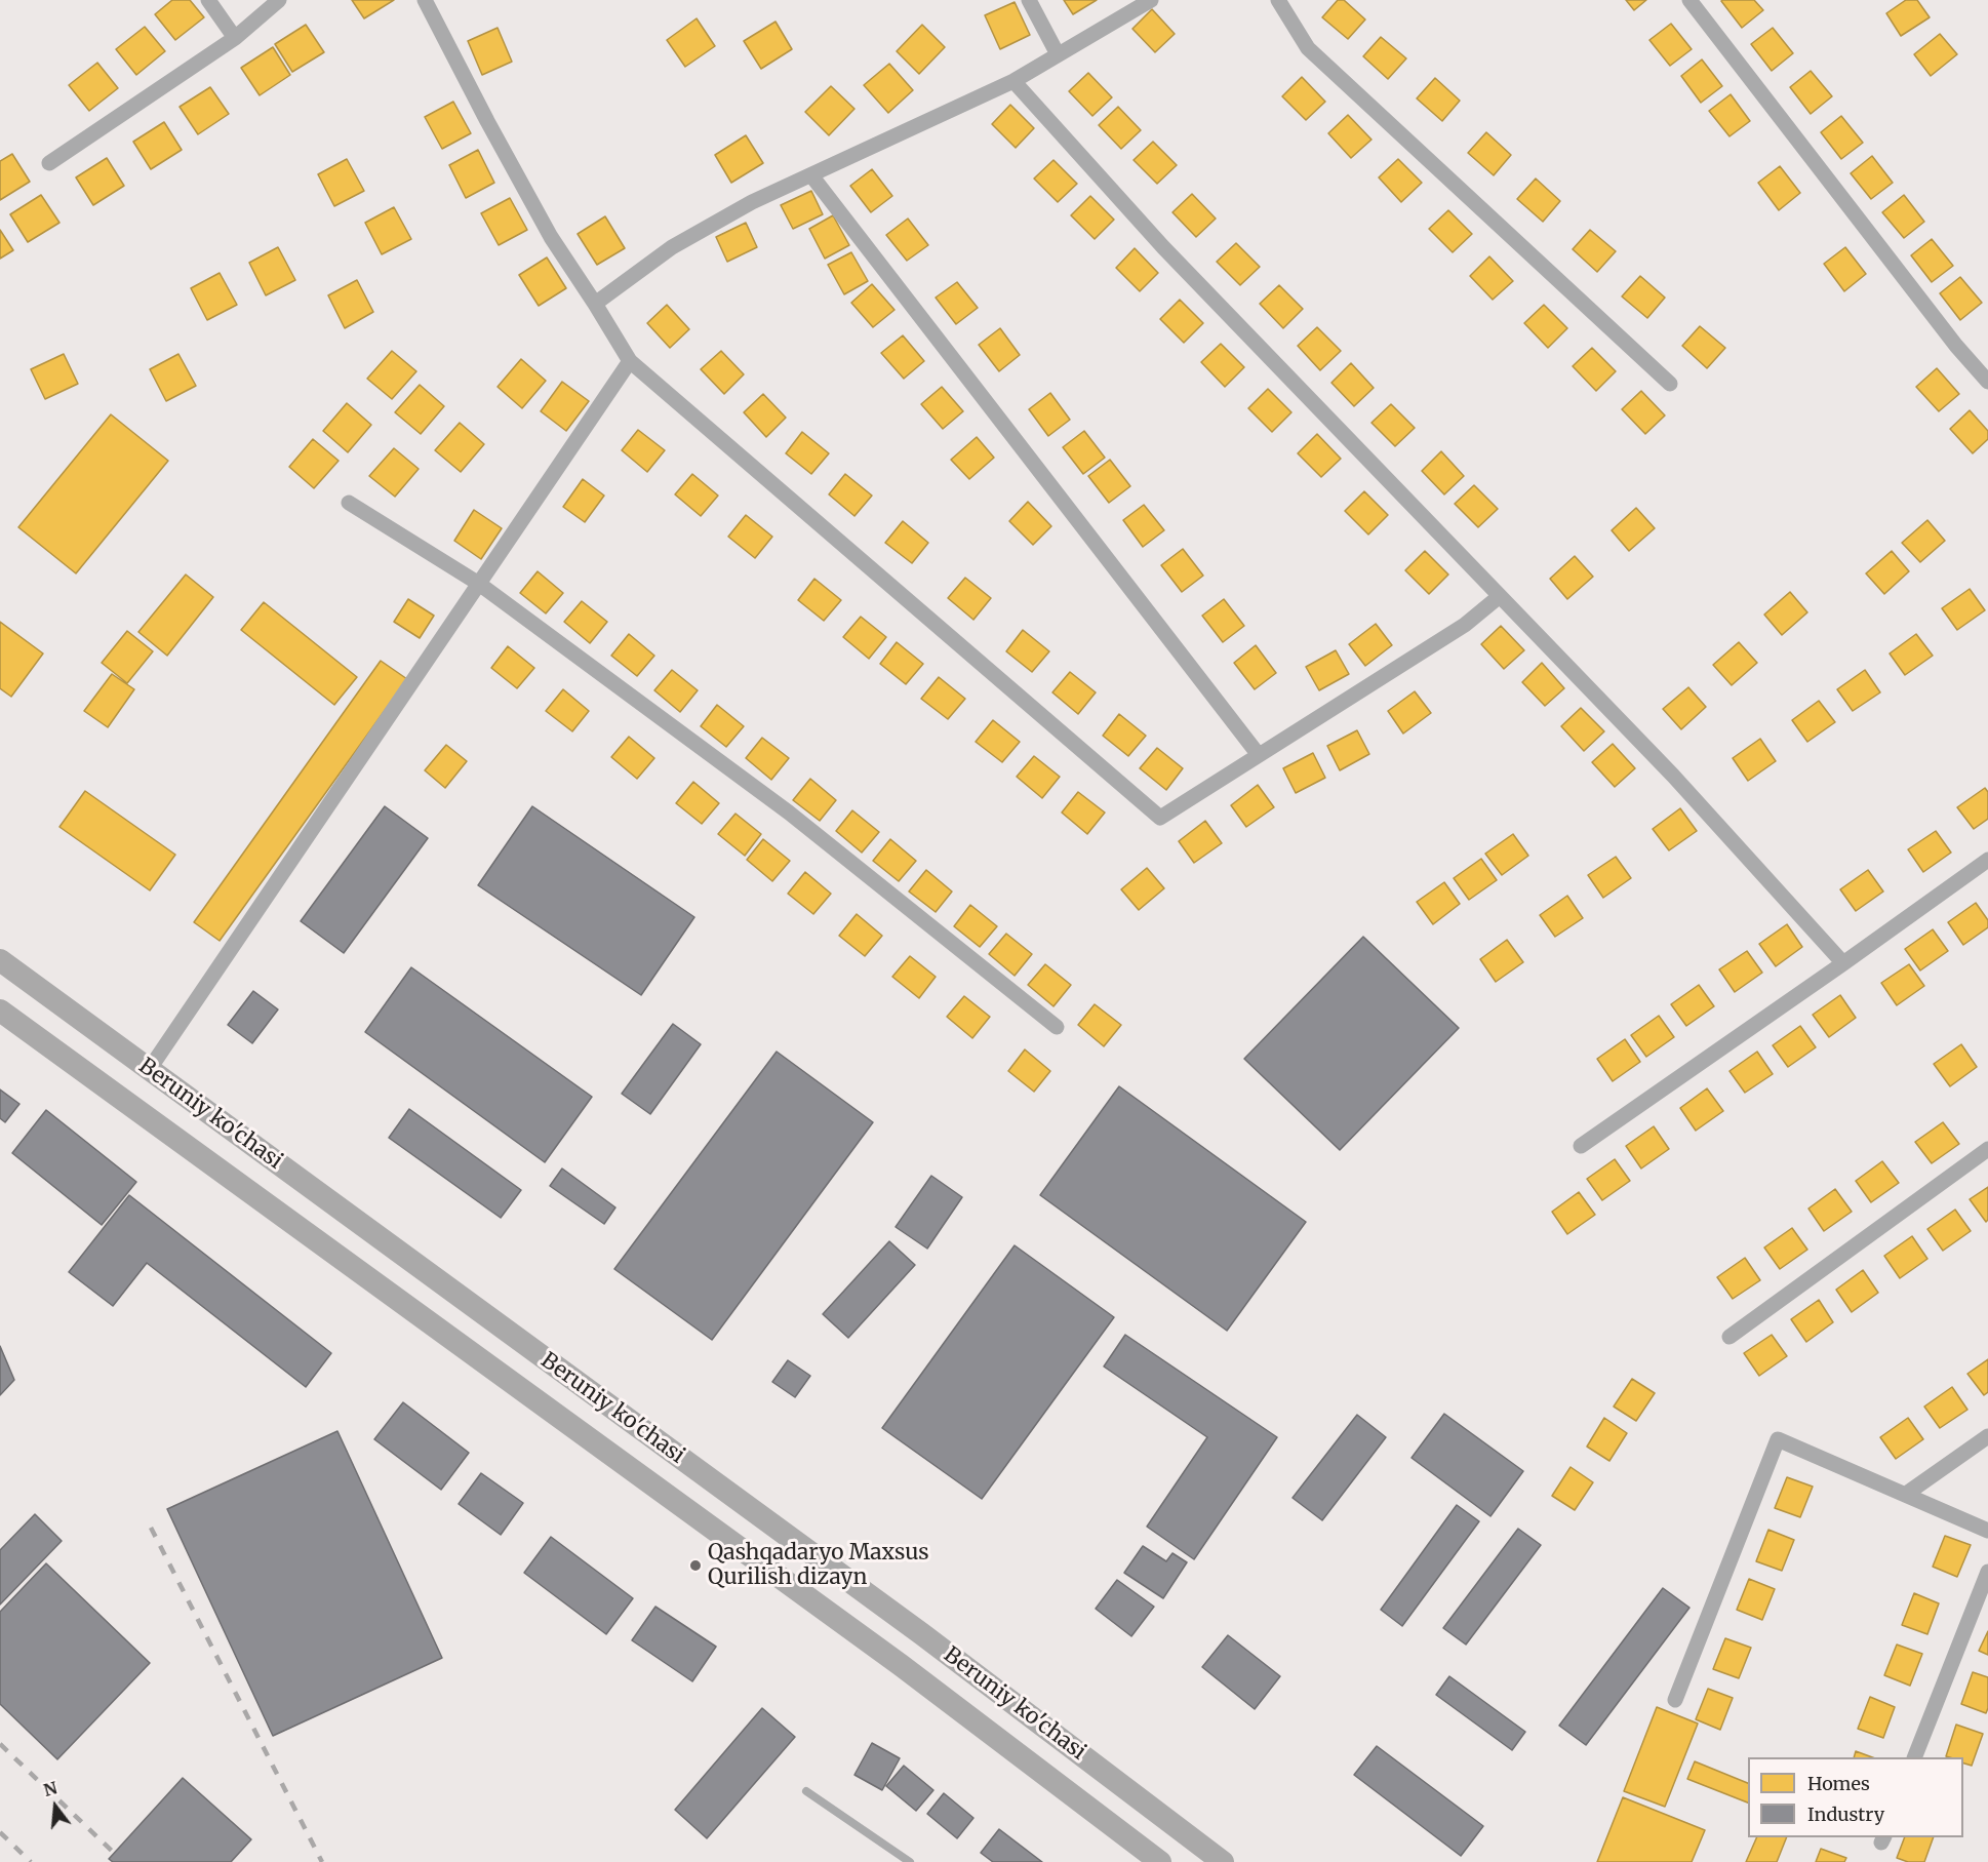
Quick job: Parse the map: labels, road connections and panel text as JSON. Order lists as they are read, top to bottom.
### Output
{
  "streets": {
    "main road": ["Beruniy ko'chasi"]
  },
  "places": ["Qashqadaryo Maxsus Qurilish dizayn"],
  "legend": ["Homes", "Industry"],
  "north": "top"
}
